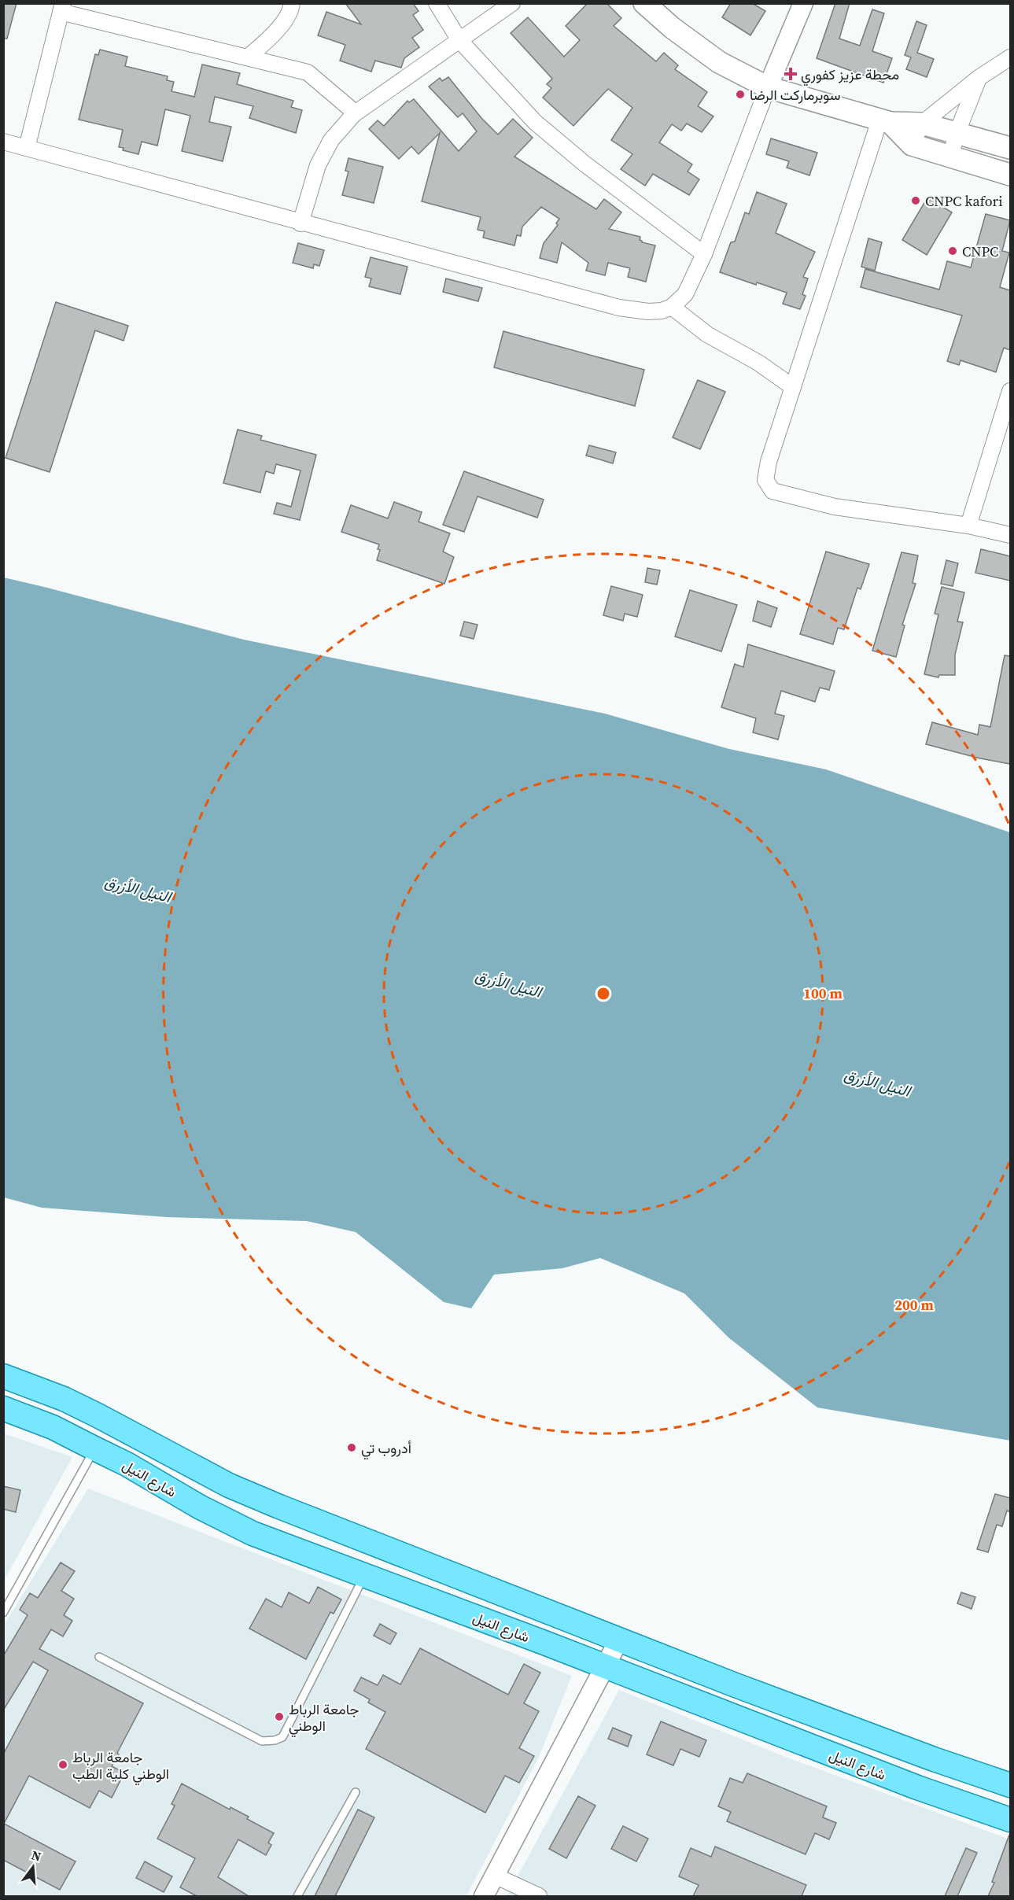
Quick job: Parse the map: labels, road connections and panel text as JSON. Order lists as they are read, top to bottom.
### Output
{
  "streets": {
    "main road": ["شارع النيل"]
  },
  "water": ["النيل الأزرق"],
  "places": {
    "health": ["محطة عزيز كفوري"],
    "other": [
      "سوبرماركت الرضا",
      "CNPC kafori",
      "CNPC",
      "أدروب تي",
      "جامعة الرباط الوطني",
      "جامعة الرباط الوطني كلية الطب"
    ]
  },
  "north": "top",
  "rings": ["100 m", "200 m"]
}
